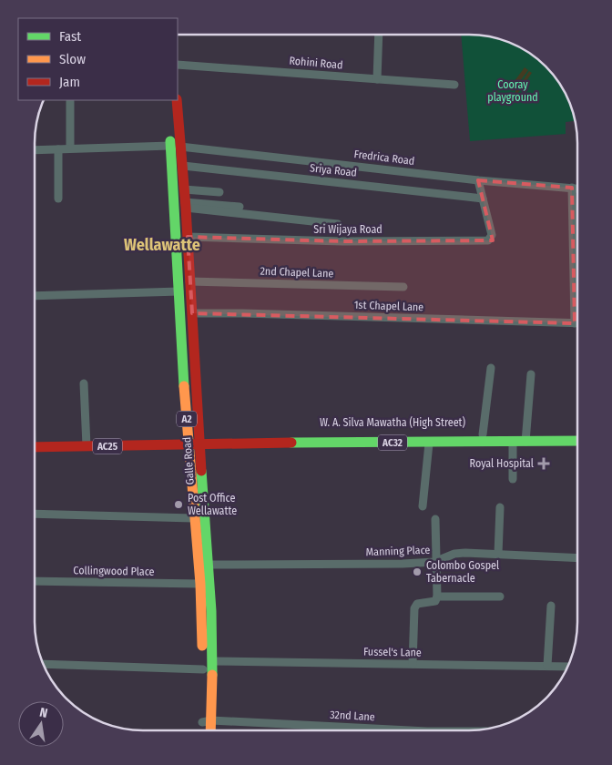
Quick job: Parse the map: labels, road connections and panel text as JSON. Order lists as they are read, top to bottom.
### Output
{
  "streets": {
    "main road": [
      "A2",
      "W. A. Silva Mawatha (High Street)",
      "AC32",
      "AC25",
      "Galle Road"
    ],
    "street": [
      "Rohini Road",
      "Fredrica Road",
      "Sriya Road",
      "Sri Wijaya Road",
      "2nd Chapel Lane",
      "1st Chapel Lane",
      "Manning Place",
      "Collingwood Place",
      "Fussel's Lane",
      "32nd Lane"
    ]
  },
  "crossings": [
    ["Fredrica Road", "Galle Road"],
    ["Sriya Road", "Sri Wijaya Road"],
    ["Sriya Road", "Galle Road"],
    ["Sri Wijaya Road", "Galle Road"],
    ["2nd Chapel Lane", "Galle Road"],
    ["1st Chapel Lane", "Galle Road"],
    ["W. A. Silva Mawatha (High Street)", "Galle Road"],
    ["AC25", "Galle Road"],
    ["Galle Road", "Manning Place"],
    ["Galle Road", "Collingwood Place"],
    ["Galle Road", "Fussel's Lane"],
    ["Galle Road", "32nd Lane"]
  ],
  "districts": ["Wellawatte"],
  "parks": ["Cooray playground"],
  "places": {
    "health": ["Royal Hospital"],
    "other": ["Post Office Wellawatte", "Colombo Gospel Tabernacle"]
  },
  "legend": ["Fast", "Slow", "Jam"],
  "north": "top"
}
